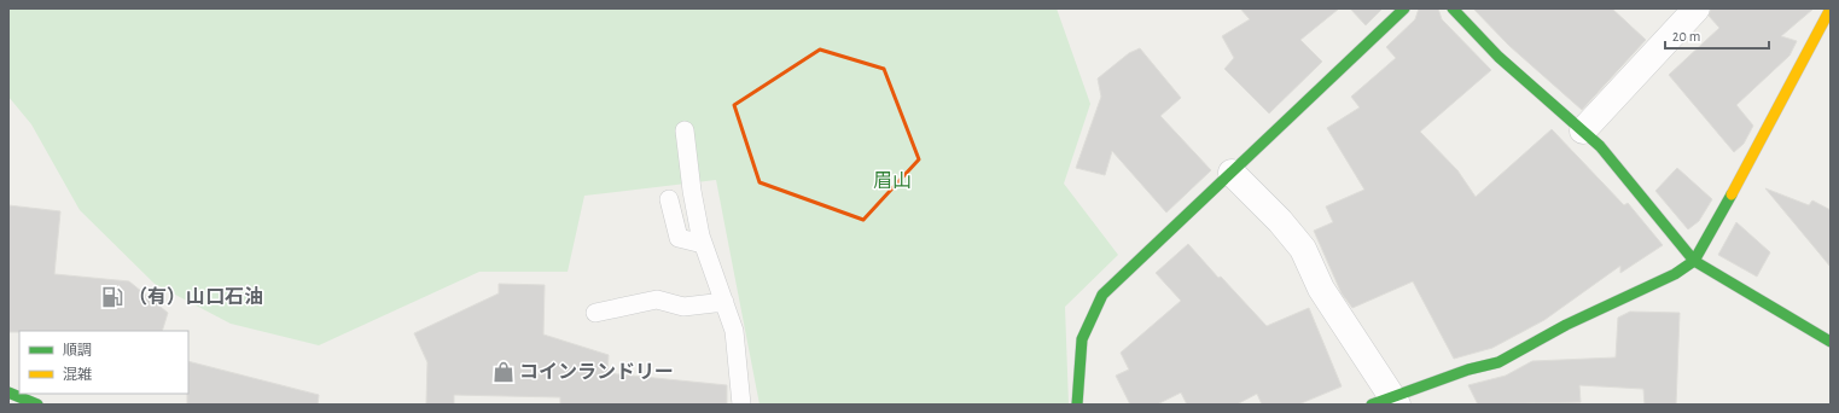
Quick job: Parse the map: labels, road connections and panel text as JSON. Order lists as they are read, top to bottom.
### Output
{
  "parks": ["眉山"],
  "places": {
    "fuel station": ["（有）山口石油"],
    "shop": ["コインランドリー"]
  },
  "legend": ["順調", "混雑"],
  "scale_bar": "20 m"
}
